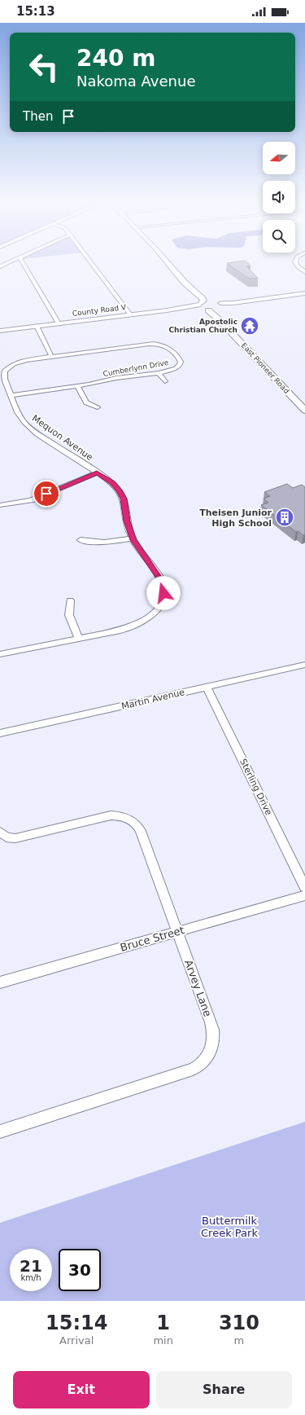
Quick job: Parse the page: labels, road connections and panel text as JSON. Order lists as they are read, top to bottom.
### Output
{
  "streets": {
    "main road": ["County Road V", "East Pioneer Road"],
    "street": [
      "Cumberlynn Drive",
      "Mequon Avenue",
      "Martin Avenue",
      "Sterling Drive",
      "Bruce Street",
      "Arvey Lane"
    ]
  },
  "crossings": [
    ["County Road V", "East Pioneer Road"],
    ["Cumberlynn Drive", "Mequon Avenue"],
    ["Martin Avenue", "Sterling Drive"],
    ["Bruce Street", "Arvey Lane"]
  ],
  "parks": ["Buttermilk Creek Park"],
  "places": {
    "temple": ["Apostolic Christian Church"],
    "building": ["Theisen Junior High School"]
  },
  "north": "left",
  "page": {
    "status": "15:13",
    "turn": ["240 m", "Nakoma Avenue"],
    "then": "Then",
    "speed": "21 km/h",
    "limit": "30",
    "eta": [
      "15:14",
      "Arrival",
      "1",
      "min",
      "310",
      "m"
    ],
    "buttons": ["Exit", "Share"]
  }
}
